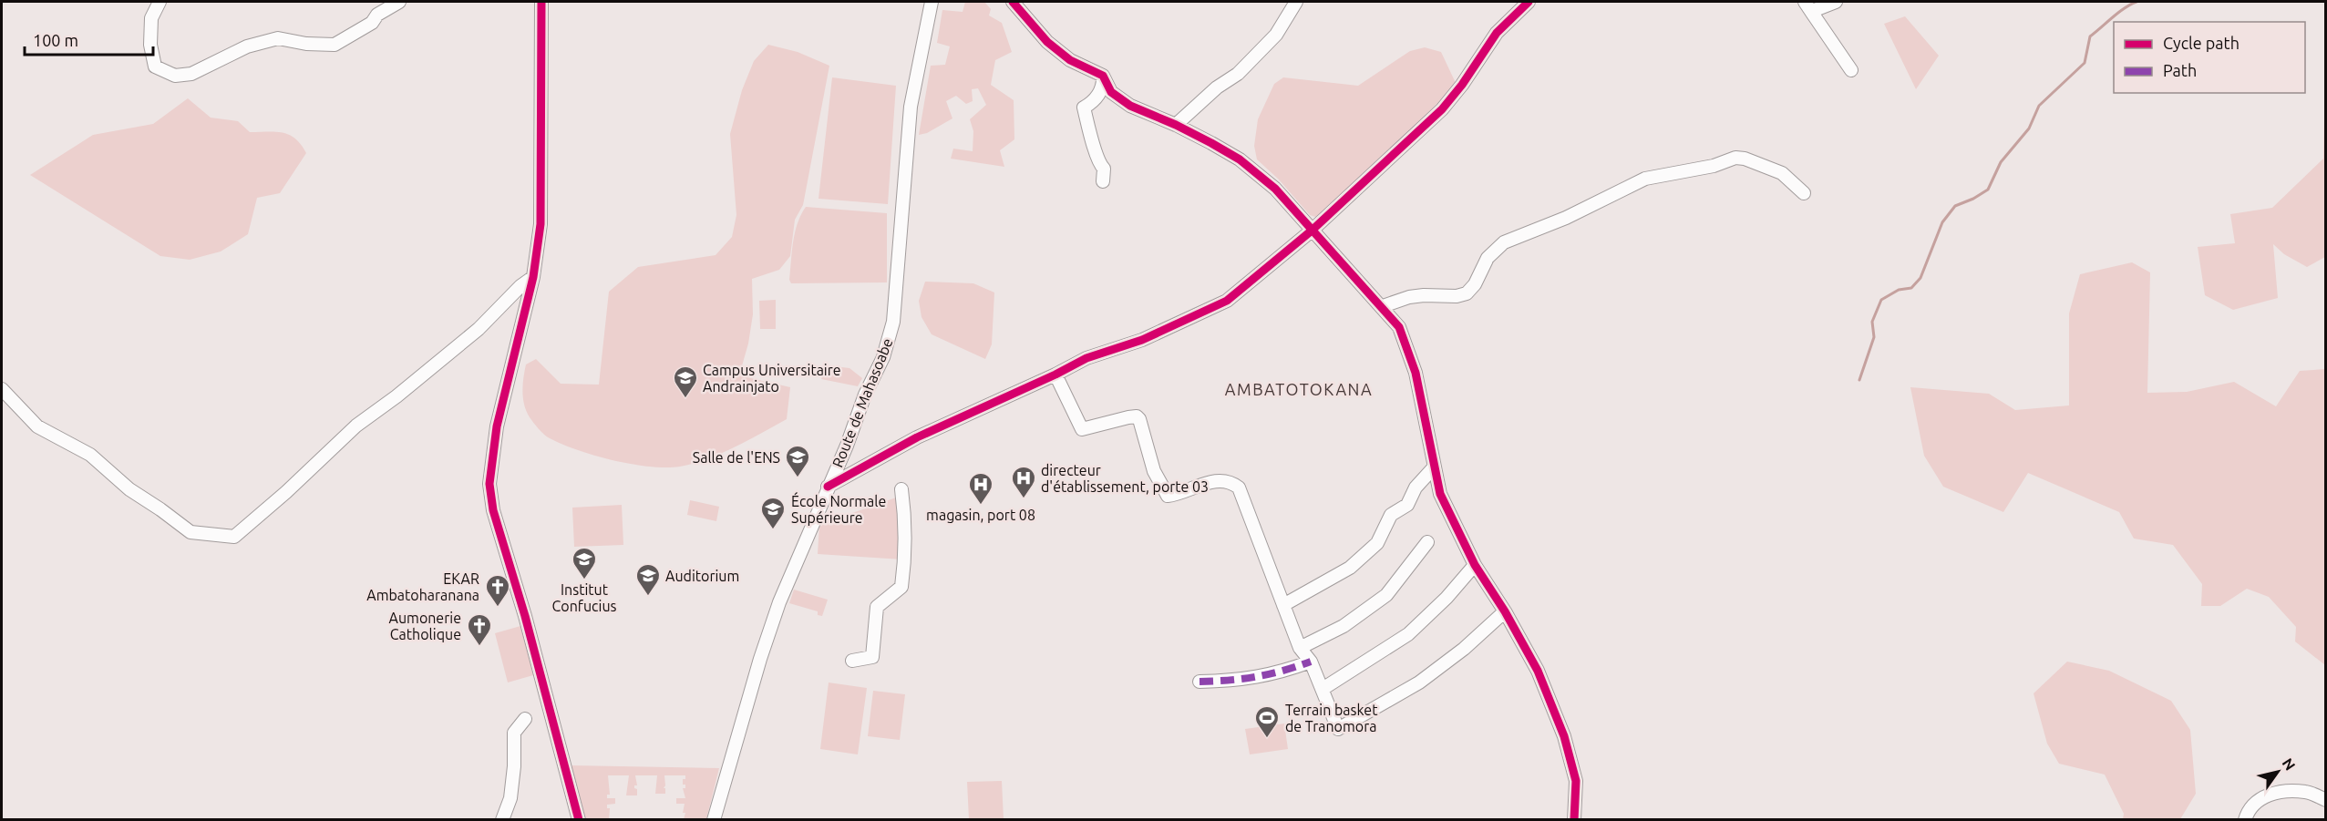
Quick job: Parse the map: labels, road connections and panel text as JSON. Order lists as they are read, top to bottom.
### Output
{
  "streets": {
    "street": ["Route de Mahasoabe"]
  },
  "districts": ["AMBATOTOKANA"],
  "places": {
    "school or university": [
      "Campus Universitaire Andrainjato",
      "Salle de l'ENS",
      "École Normale Supérieure",
      "Institut Confucius",
      "Auditorium"
    ],
    "hospital": ["directeur d'établissement, porte 03", "magasin, port 08"],
    "church": ["EKAR Ambatoharanana", "Aumonerie Catholique"],
    "sports": ["Terrain basket de Tranomora"]
  },
  "legend": ["Cycle path", "Path"],
  "scale_bar": "100 m",
  "north": "top right"
}
